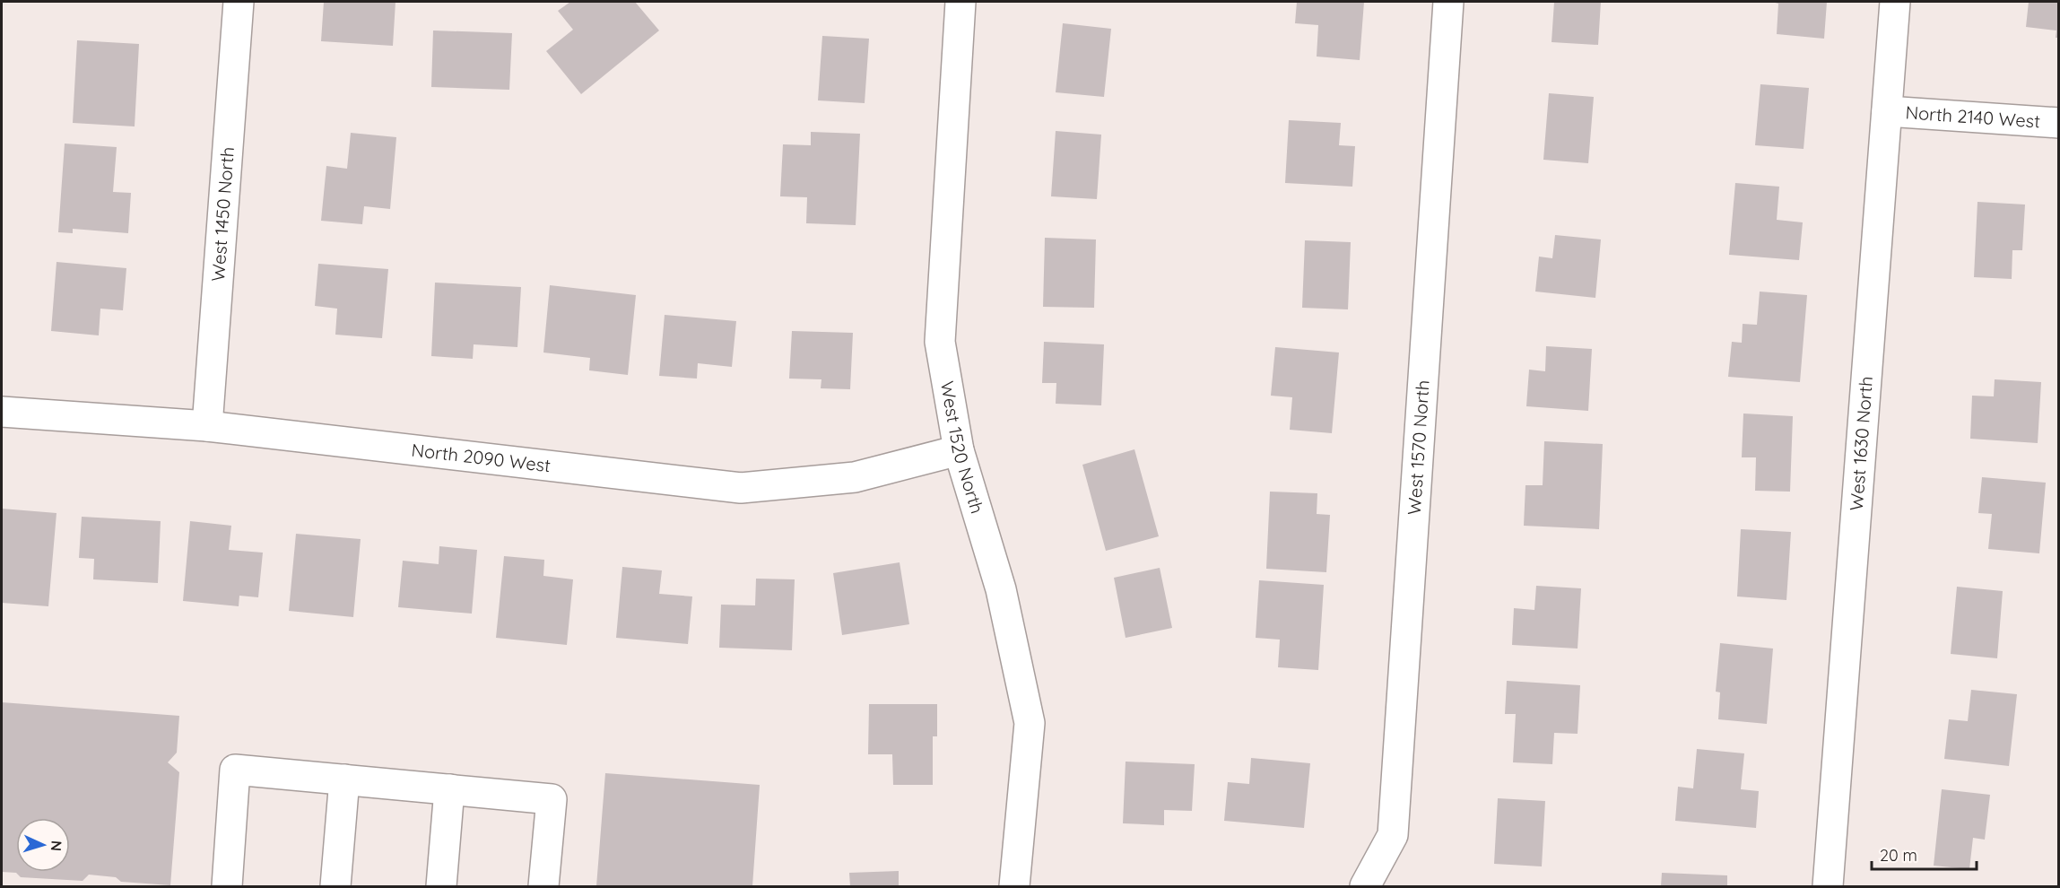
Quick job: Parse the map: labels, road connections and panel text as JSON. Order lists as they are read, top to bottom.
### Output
{
  "streets": {
    "street": [
      "North 2140 West",
      "West 1450 North",
      "West 1630 North",
      "West 1520 North",
      "West 1570 North",
      "North 2090 West"
    ]
  },
  "crossings": [
    ["North 2140 West", "West 1630 North"],
    ["West 1450 North", "North 2090 West"],
    ["West 1520 North", "North 2090 West"]
  ],
  "scale_bar": "20 m",
  "north": "right"
}
